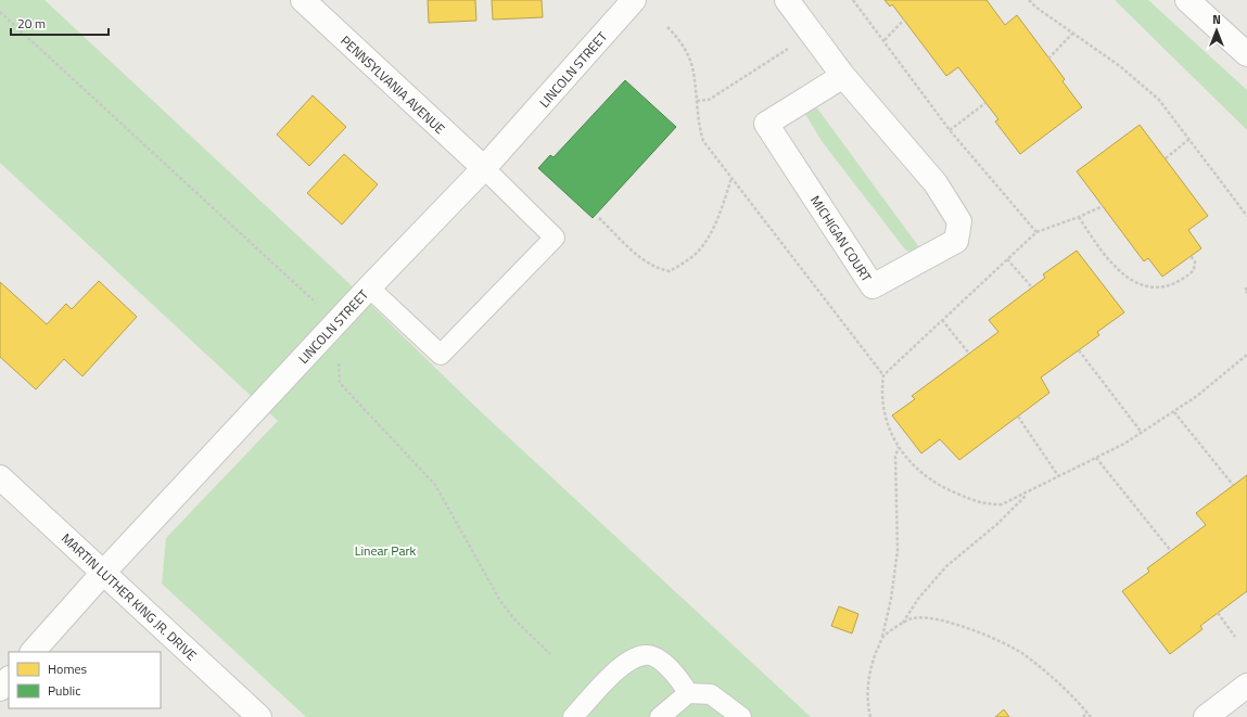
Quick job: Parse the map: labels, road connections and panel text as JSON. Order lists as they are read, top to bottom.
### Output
{
  "streets": {
    "street": [
      "LINCOLN STREET",
      "PENNSYLVANIA AVENUE",
      "MICHIGAN COURT",
      "MARTIN LUTHER KING JR. DRIVE"
    ]
  },
  "crossings": [
    ["LINCOLN STREET", "PENNSYLVANIA AVENUE"],
    ["LINCOLN STREET", "MARTIN LUTHER KING JR. DRIVE"]
  ],
  "parks": ["Linear Park"],
  "legend": ["Homes", "Public"],
  "scale_bar": "20 m",
  "north": "top"
}
